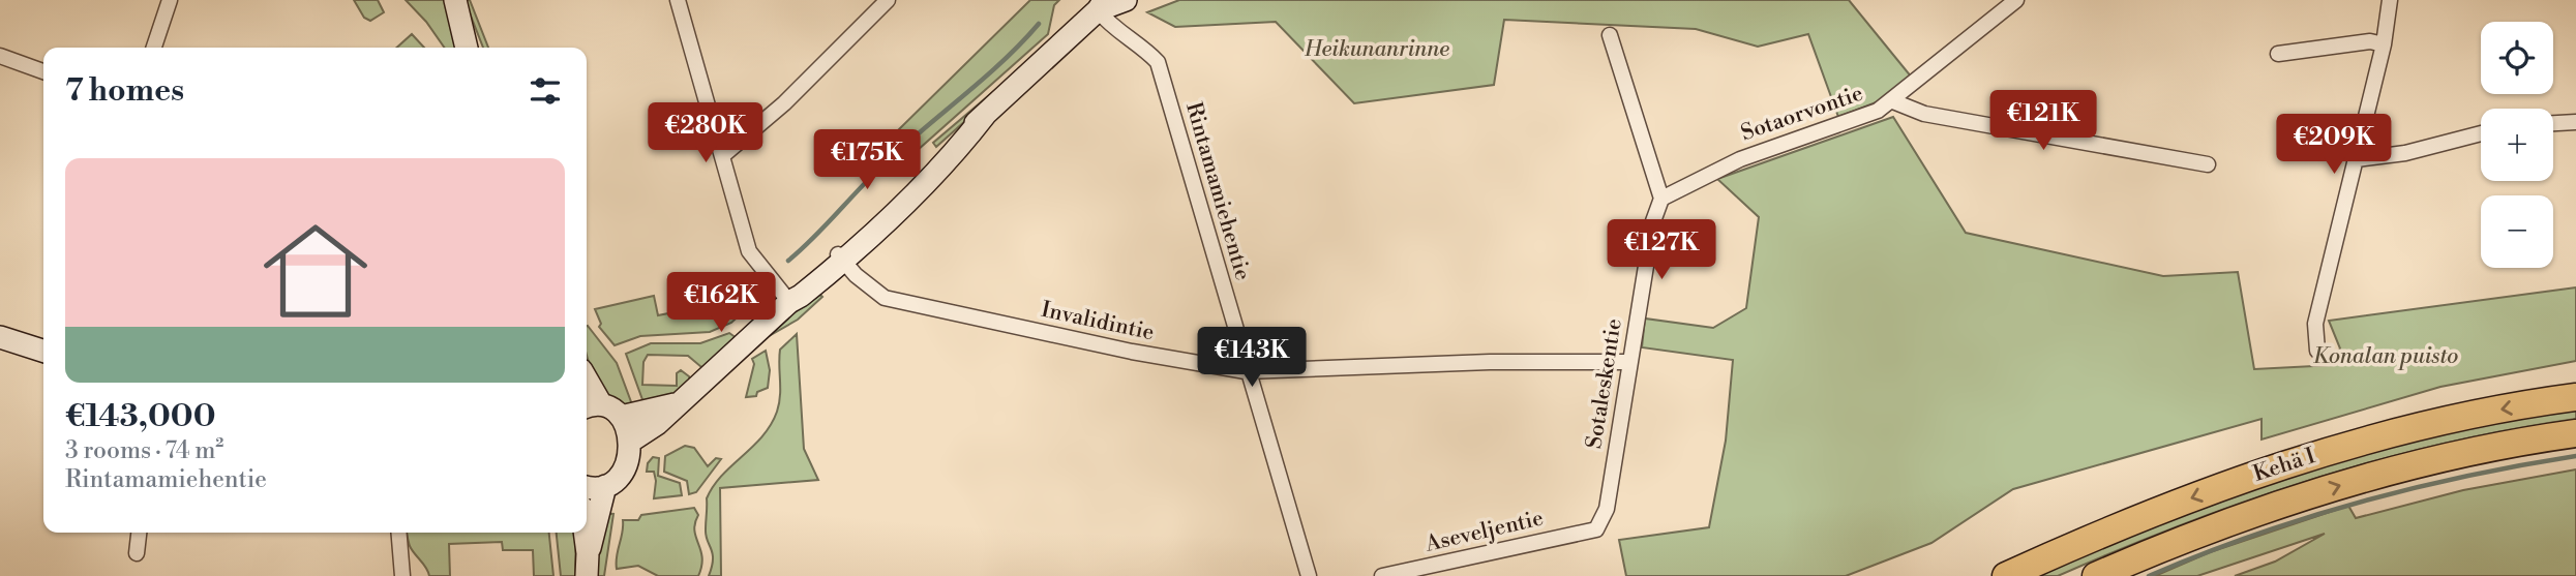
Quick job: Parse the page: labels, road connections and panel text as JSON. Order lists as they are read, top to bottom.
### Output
{
  "streets": {
    "highway": ["Kehä I"],
    "street": [
      "Sotaorvontie",
      "Rintamamiehentie",
      "Invalidintie",
      "Sotaleskentie",
      "Aseveljentie"
    ]
  },
  "crossings": [
    ["Sotaorvontie", "Sotaleskentie"],
    ["Rintamamiehentie", "Invalidintie"],
    ["Invalidintie", "Sotaleskentie"],
    ["Sotaleskentie", "Aseveljentie"]
  ],
  "parks": ["Heikunanrinne", "Konalan puisto"],
  "page": {
    "map_buttons": ["+", "−"],
    "heading": "7 homes",
    "price": [
      "€121K",
      "€280K",
      "€209K",
      "€175K",
      "€127K",
      "€162K",
      "€143K"
    ],
    "list": [
      {
        "name": "€143,000",
        "note": "3 rooms · 74 m² · Rintamamiehentie"
      }
    ]
  }
}
